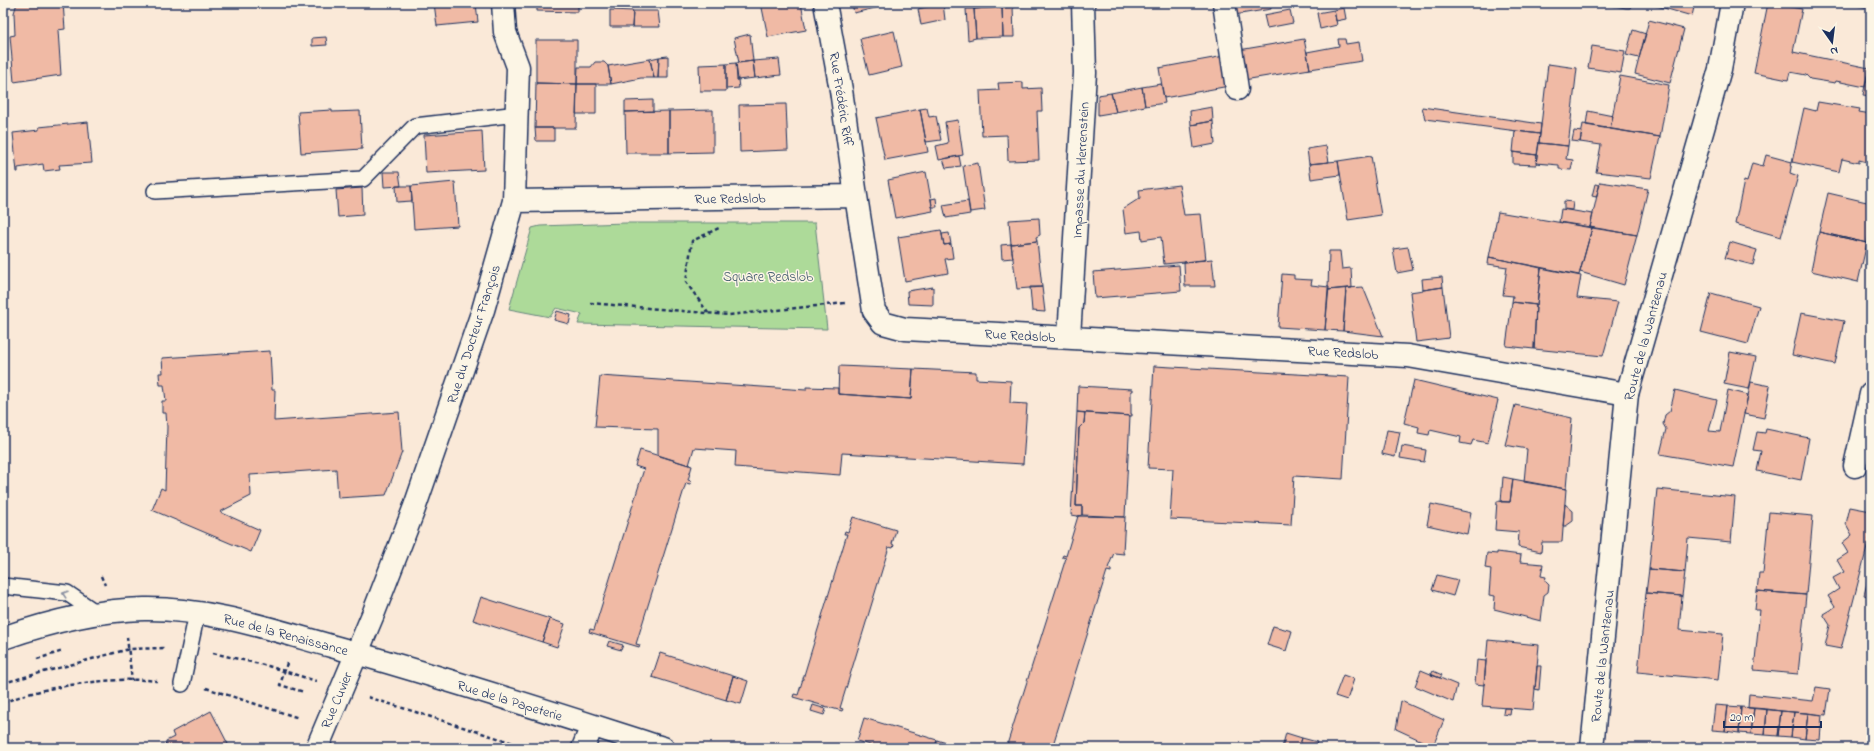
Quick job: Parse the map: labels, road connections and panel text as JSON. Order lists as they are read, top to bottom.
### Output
{
  "streets": {
    "street": [
      "Rue Frédéric Riff",
      "Impasse du Herrenstein",
      "Rue Redslob",
      "Rue du Docteur François",
      "Route de la Wantzenau",
      "Rue de la Renaissance",
      "Rue Cuvier",
      "Rue de la Papeterie"
    ]
  },
  "crossings": [
    ["Rue Frédéric Riff", "Rue Redslob"],
    ["Impasse du Herrenstein", "Rue Redslob"],
    ["Rue Redslob", "Rue du Docteur François"],
    ["Rue Redslob", "Route de la Wantzenau"],
    ["Rue du Docteur François", "Rue de la Renaissance"],
    ["Rue du Docteur François", "Rue Cuvier"],
    ["Rue du Docteur François", "Rue de la Papeterie"],
    ["Rue de la Renaissance", "Rue Cuvier"],
    ["Rue de la Renaissance", "Rue de la Papeterie"],
    ["Rue Cuvier", "Rue de la Papeterie"]
  ],
  "parks": ["Square Redslob"],
  "scale_bar": "20 m",
  "north": "bottom"
}
